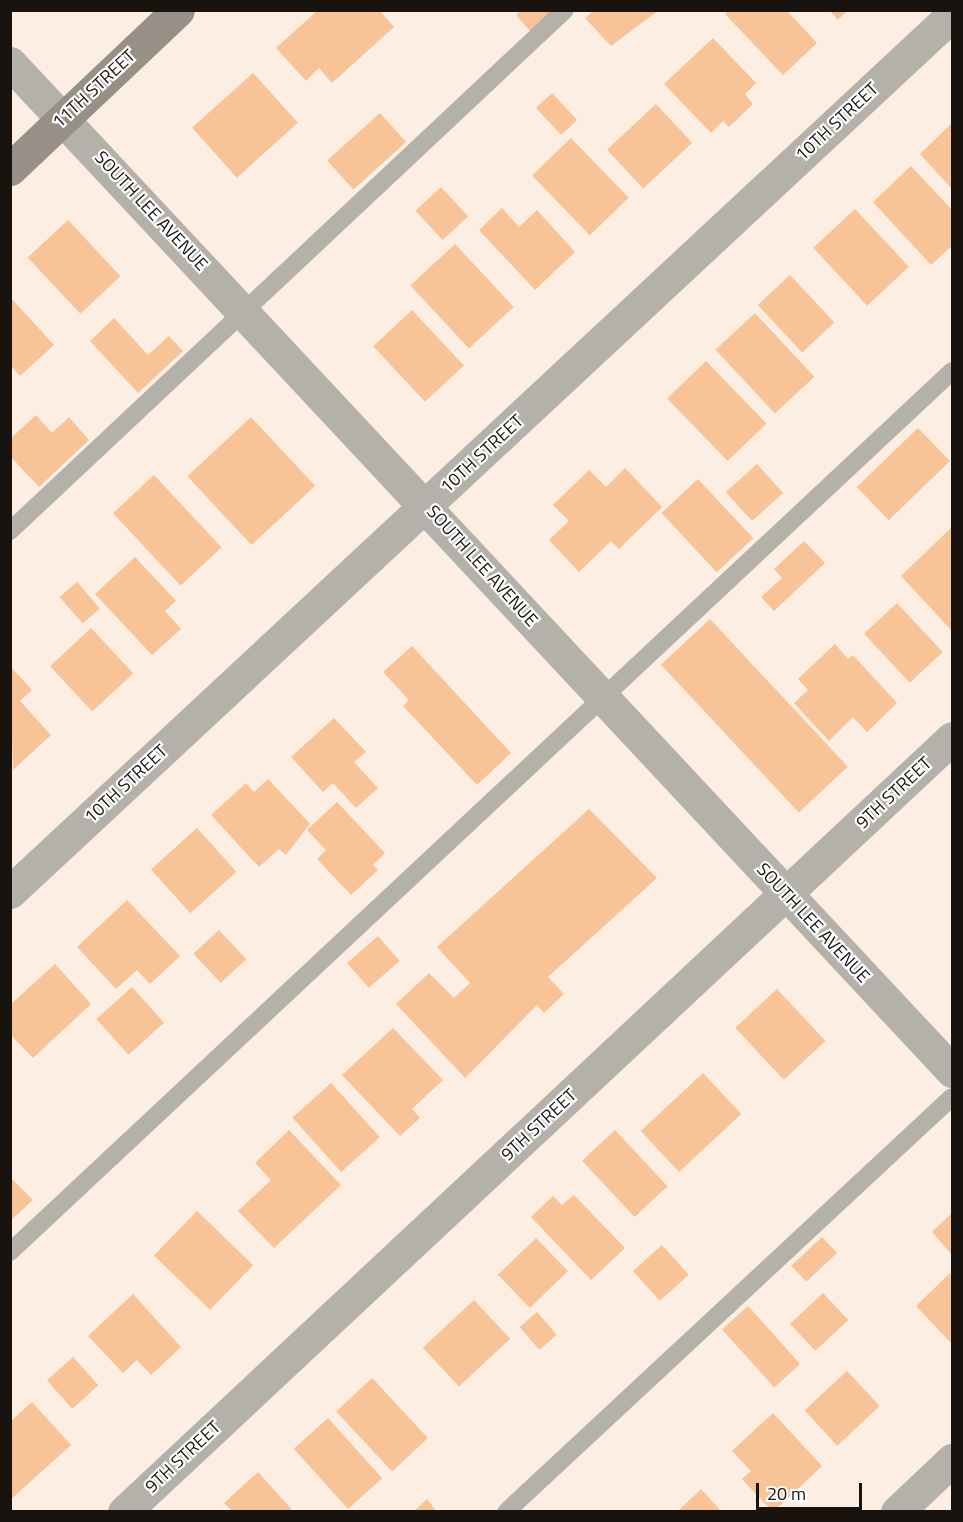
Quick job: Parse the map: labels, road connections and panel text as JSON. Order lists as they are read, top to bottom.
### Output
{
  "streets": {
    "street": [
      "11TH STREET",
      "10TH STREET",
      "SOUTH LEE AVENUE",
      "9TH STREET"
    ]
  },
  "crossings": [
    ["11TH STREET", "SOUTH LEE AVENUE"],
    ["10TH STREET", "SOUTH LEE AVENUE"],
    ["SOUTH LEE AVENUE", "9TH STREET"]
  ],
  "scale_bar": "20 m"
}
